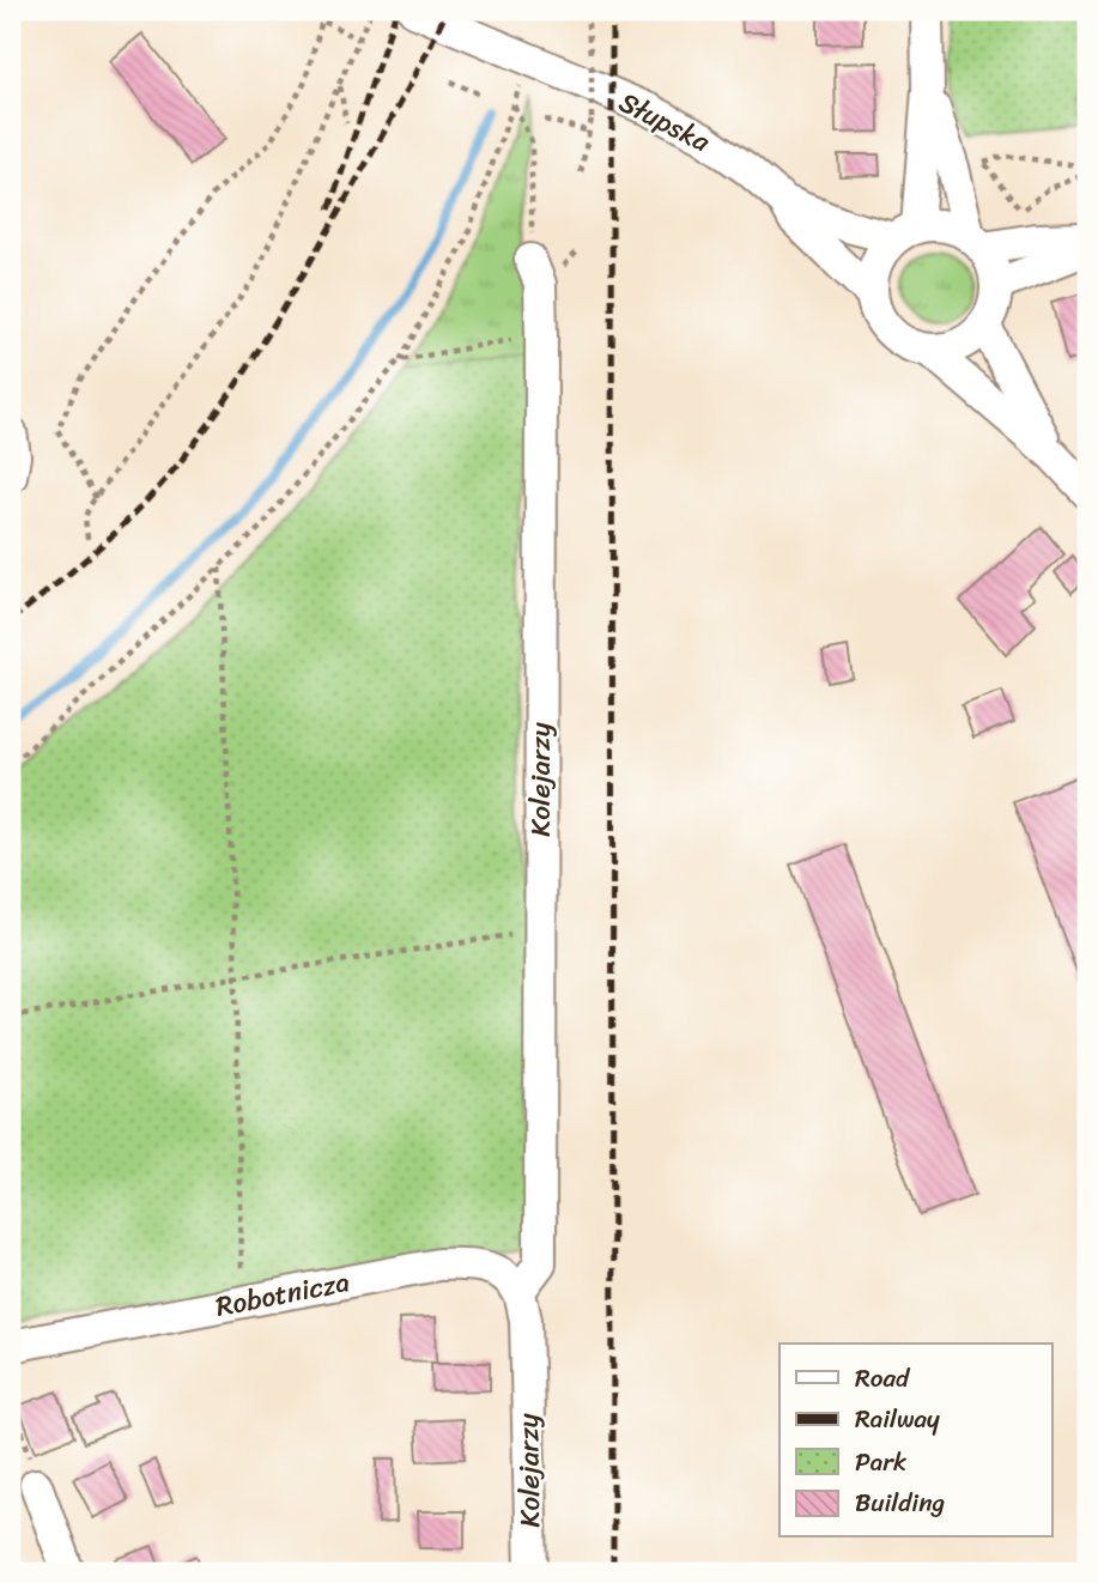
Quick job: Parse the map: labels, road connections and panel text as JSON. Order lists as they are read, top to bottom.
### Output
{
  "streets": {
    "street": ["Słupska", "Kolejarzy", "Robotnicza"]
  },
  "crossings": [
    ["Kolejarzy", "Robotnicza"]
  ],
  "legend": [
    "Road",
    "Railway",
    "Park",
    "Building"
  ]
}
